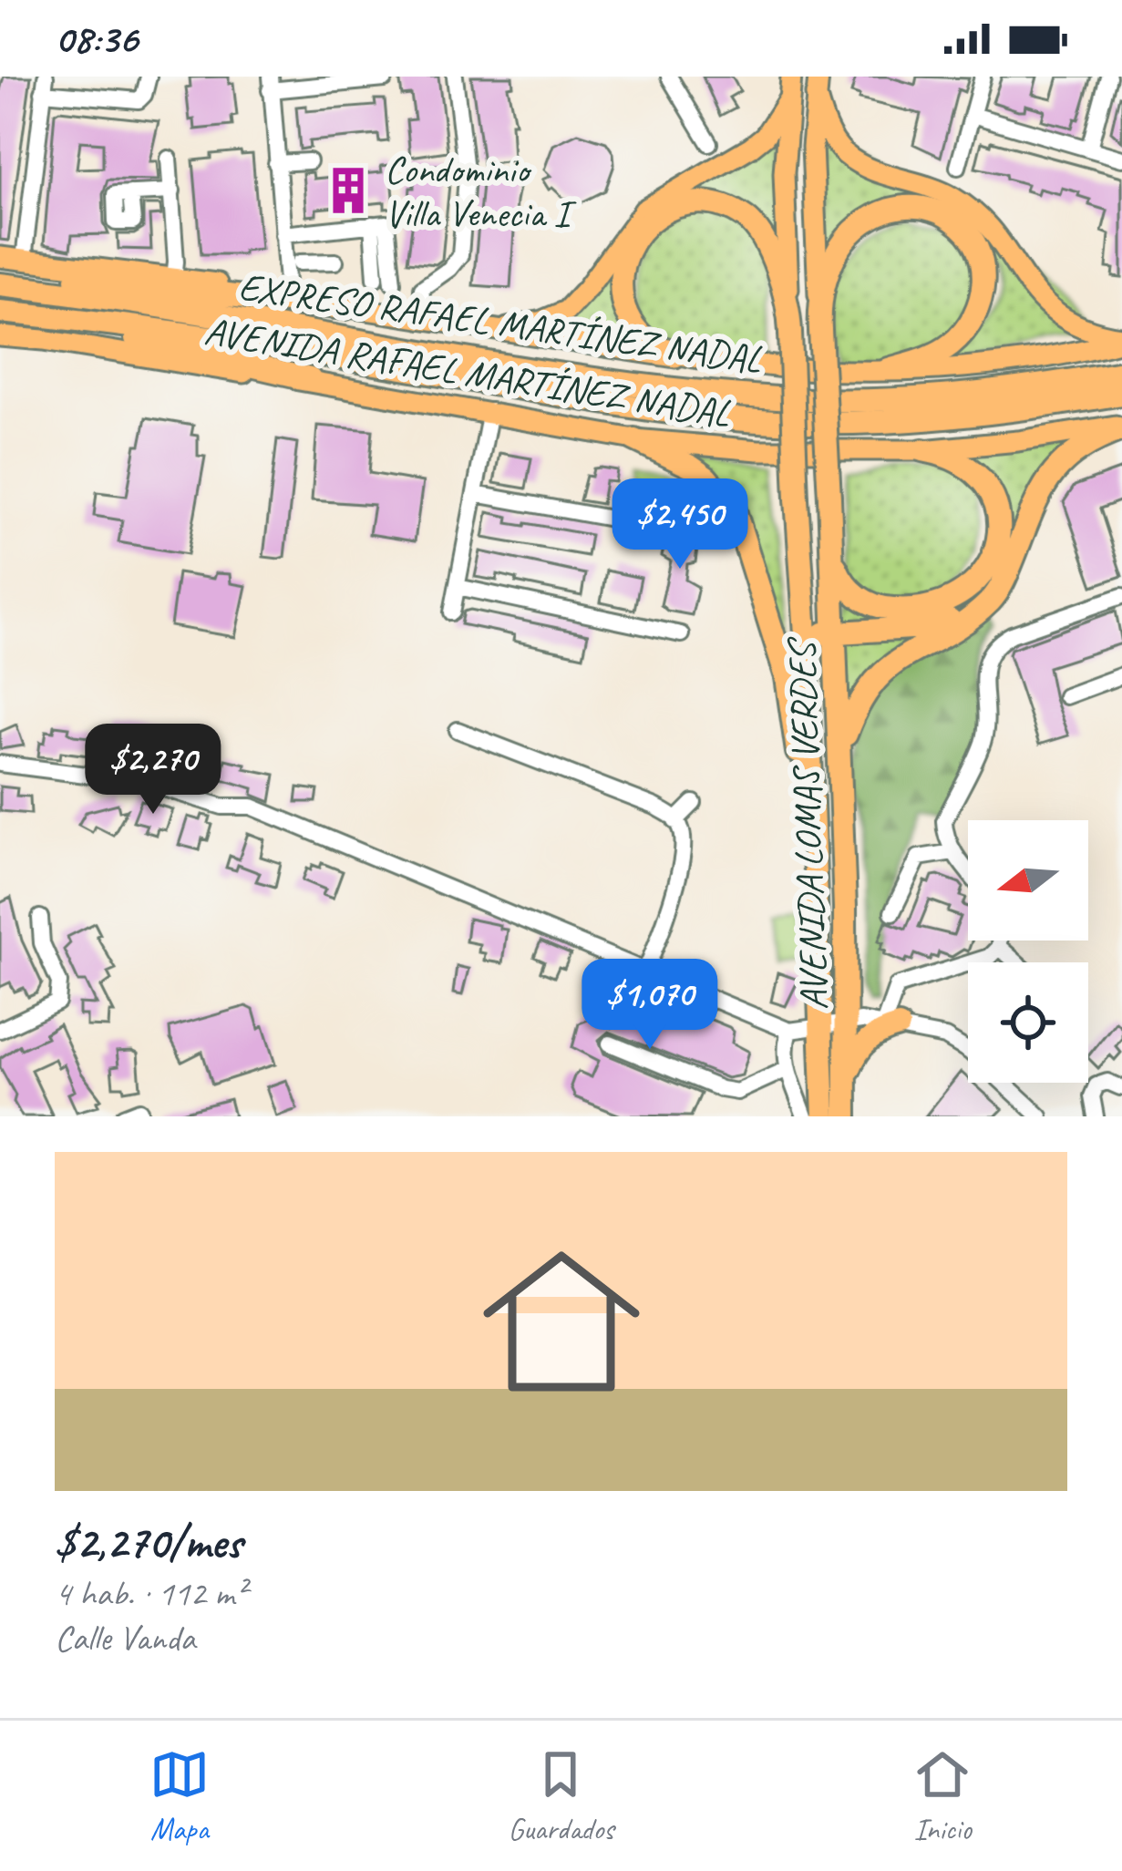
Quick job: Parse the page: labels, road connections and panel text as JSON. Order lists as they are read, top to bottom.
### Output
{
  "streets": {
    "highway": ["EXPRESO RAFAEL MARTÍNEZ NADAL", "AVENIDA LOMAS VERDES"],
    "main road": ["AVENIDA RAFAEL MARTÍNEZ NADAL"]
  },
  "places": {
    "building": ["Condominio Villa Venecia I"]
  },
  "north": "left",
  "page": {
    "status": "08:36",
    "price": ["$2,450", "$2,270", "$1,070"],
    "list": [
      {
        "name": "$2,270/mes",
        "note": "4 hab. · 112 m² · Calle Vanda"
      }
    ],
    "tabs": ["Mapa", "Guardados", "Inicio"]
  }
}
